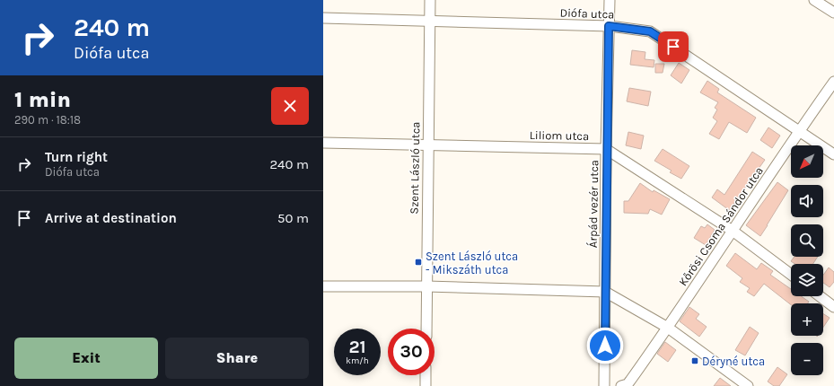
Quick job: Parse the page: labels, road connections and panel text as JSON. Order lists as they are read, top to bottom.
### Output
{
  "streets": {
    "street": [
      "Diófa utca",
      "Liliom utca",
      "Szent László utca",
      "Árpád vezér utca",
      "Kőrösi Csoma Sándor utca"
    ]
  },
  "crossings": [
    ["Diófa utca", "Szent László utca"],
    ["Diófa utca", "Árpád vezér utca"],
    ["Diófa utca", "Kőrösi Csoma Sándor utca"],
    ["Liliom utca", "Szent László utca"],
    ["Liliom utca", "Árpád vezér utca"]
  ],
  "places": {
    "transit": ["Szent László utca - Mikszáth utca", "Déryné utca"]
  },
  "north": "bottom left",
  "page": {
    "turn": ["240 m", "Diófa utca"],
    "heading": ["1 min", "290 m · 18:18"],
    "list": [
      {
        "name": "Turn right",
        "note": "Diófa utca",
        "value": "240 m"
      },
      {
        "name": "Arrive at destination",
        "value": "50 m"
      }
    ],
    "map_buttons": ["+", "−"],
    "speed": "21 km/h",
    "limit": "30",
    "buttons": ["Exit", "Share"]
  }
}
